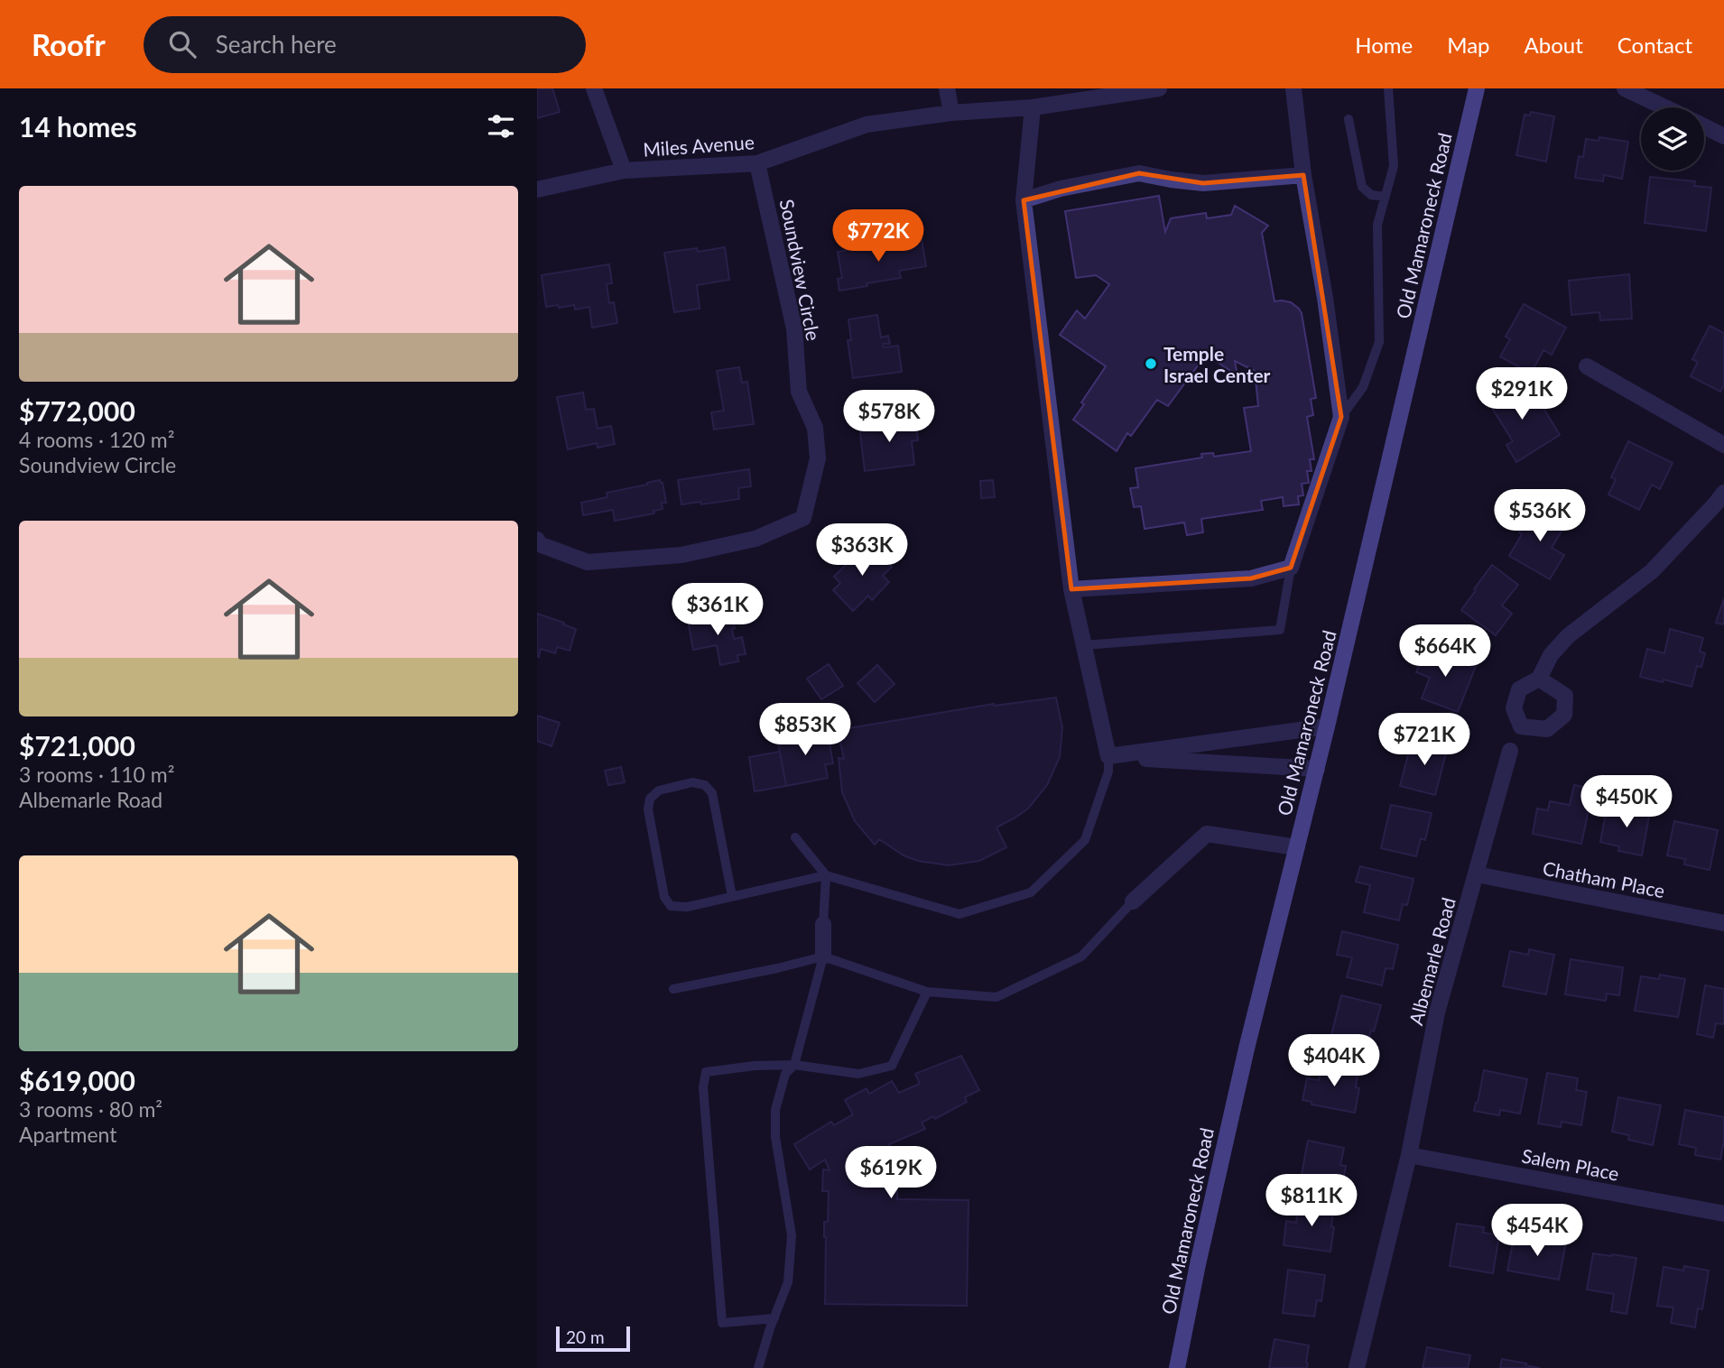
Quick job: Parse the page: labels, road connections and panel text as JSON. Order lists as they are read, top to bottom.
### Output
{
  "streets": {
    "main road": ["Old Mamaroneck Road"],
    "street": [
      "Miles Avenue",
      "Soundview Circle",
      "Chatham Place",
      "Albemarle Road",
      "Salem Place"
    ]
  },
  "crossings": [
    ["Miles Avenue", "Soundview Circle"],
    ["Chatham Place", "Albemarle Road"],
    ["Albemarle Road", "Salem Place"]
  ],
  "places": ["Temple Israel Center"],
  "scale_bar": "20 m",
  "page": {
    "header": "Roofr",
    "search": "Search here",
    "nav": [
      "Home",
      "Map",
      "About",
      "Contact"
    ],
    "heading": "14 homes",
    "list": [
      {
        "name": "$772,000",
        "note": "4 rooms · 120 m² · Soundview Circle"
      },
      {
        "name": "$721,000",
        "note": "3 rooms · 110 m² · Albemarle Road"
      },
      {
        "name": "$619,000",
        "note": "3 rooms · 80 m² · Apartment"
      }
    ],
    "price": [
      "$772K",
      "$291K",
      "$578K",
      "$536K",
      "$363K",
      "$361K",
      "$664K",
      "$853K",
      "$721K",
      "$450K",
      "$404K",
      "$619K",
      "$811K",
      "$454K"
    ],
    "scale": "20 m"
  }
}
